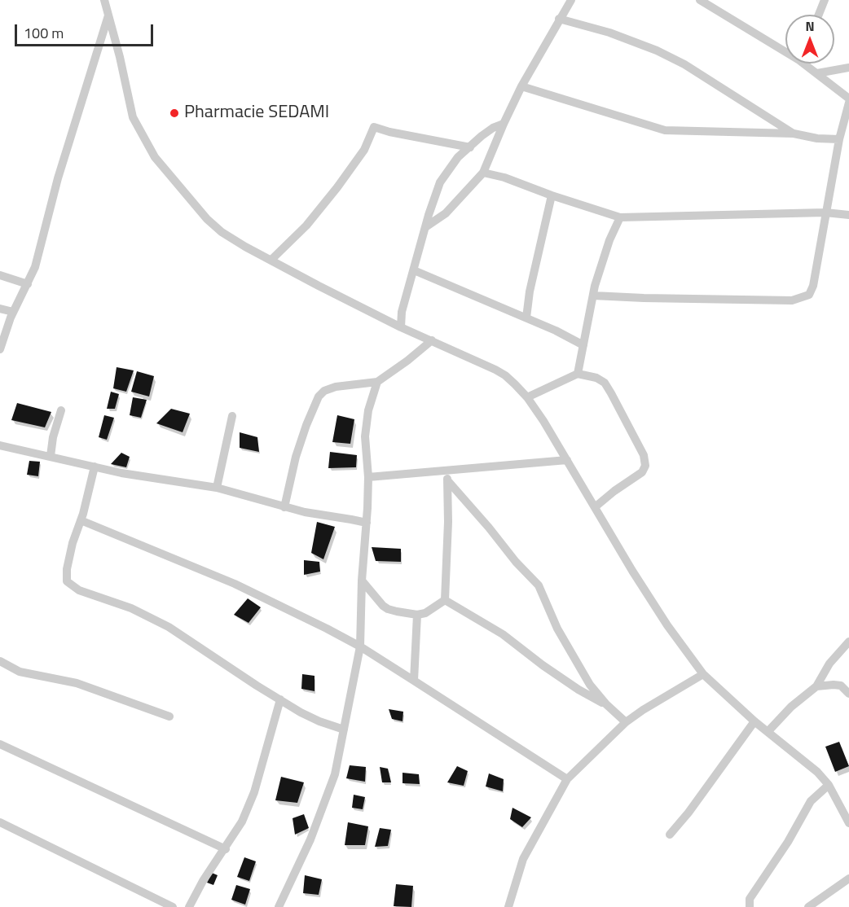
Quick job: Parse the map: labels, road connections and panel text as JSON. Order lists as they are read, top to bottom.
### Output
{
  "places": ["Pharmacie SEDAMI"],
  "scale_bar": "100 m",
  "north": "top"
}
